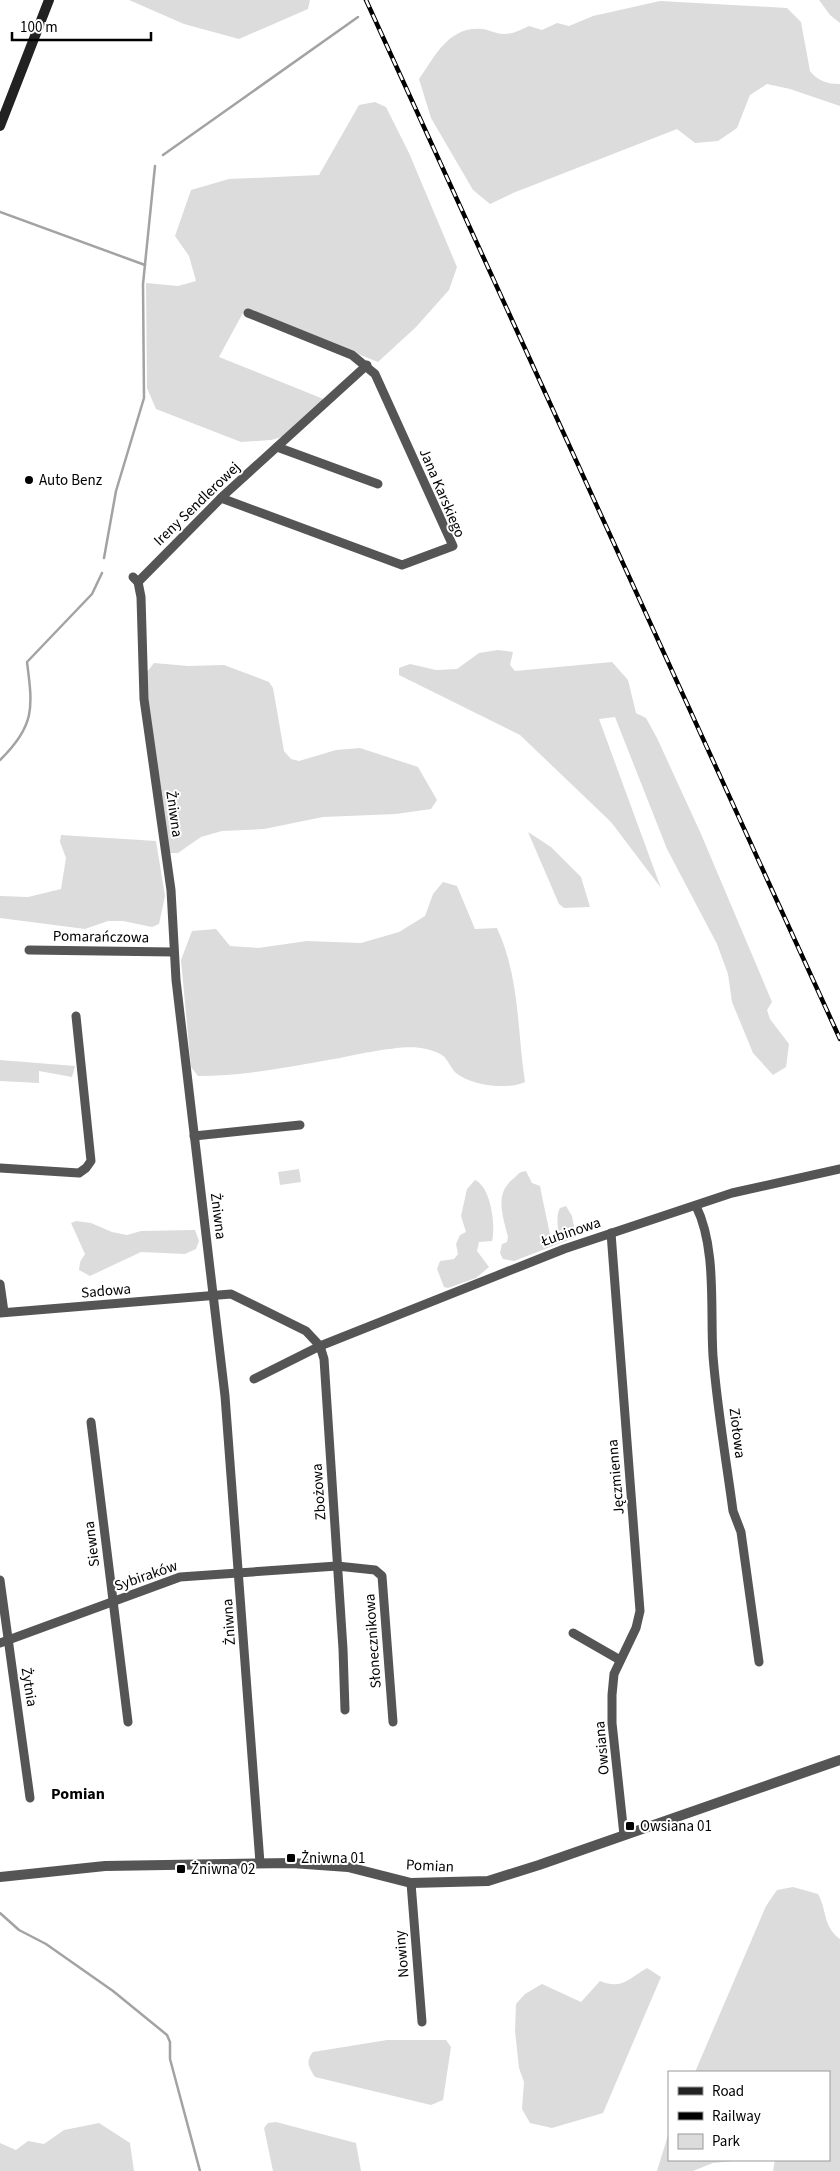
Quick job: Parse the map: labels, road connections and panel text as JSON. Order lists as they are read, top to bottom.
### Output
{
  "streets": {
    "street": [
      "Jana Karskiego",
      "Ireny Sendlerowej",
      "Żniwna",
      "Pomarańczowa",
      "Łubinowa",
      "Sadowa",
      "Ziołowa",
      "Jęczmienna",
      "Zbożowa",
      "Siewna",
      "Sybiraków",
      "Słonecznikowa",
      "Żytnia",
      "Owsiana",
      "Pomian",
      "Nowiny"
    ]
  },
  "crossings": [
    ["Jana Karskiego", "Ireny Sendlerowej"],
    ["Ireny Sendlerowej", "Żniwna"],
    ["Żniwna", "Pomarańczowa"],
    ["Żniwna", "Sadowa"],
    ["Żniwna", "Sybiraków"],
    ["Żniwna", "Pomian"],
    ["Łubinowa", "Sadowa"],
    ["Łubinowa", "Ziołowa"],
    ["Łubinowa", "Jęczmienna"],
    ["Łubinowa", "Zbożowa"],
    ["Sadowa", "Zbożowa"],
    ["Jęczmienna", "Owsiana"],
    ["Zbożowa", "Sybiraków"],
    ["Zbożowa", "Słonecznikowa"],
    ["Siewna", "Sybiraków"],
    ["Sybiraków", "Słonecznikowa"],
    ["Sybiraków", "Żytnia"],
    ["Owsiana", "Pomian"],
    ["Pomian", "Nowiny"]
  ],
  "districts": ["Pomian"],
  "places": {
    "other": ["Auto Benz"],
    "transit": ["Owsiana 01", "Żniwna 01", "Żniwna 02"]
  },
  "legend": ["Road", "Railway", "Park"],
  "scale_bar": "100 m"
}
